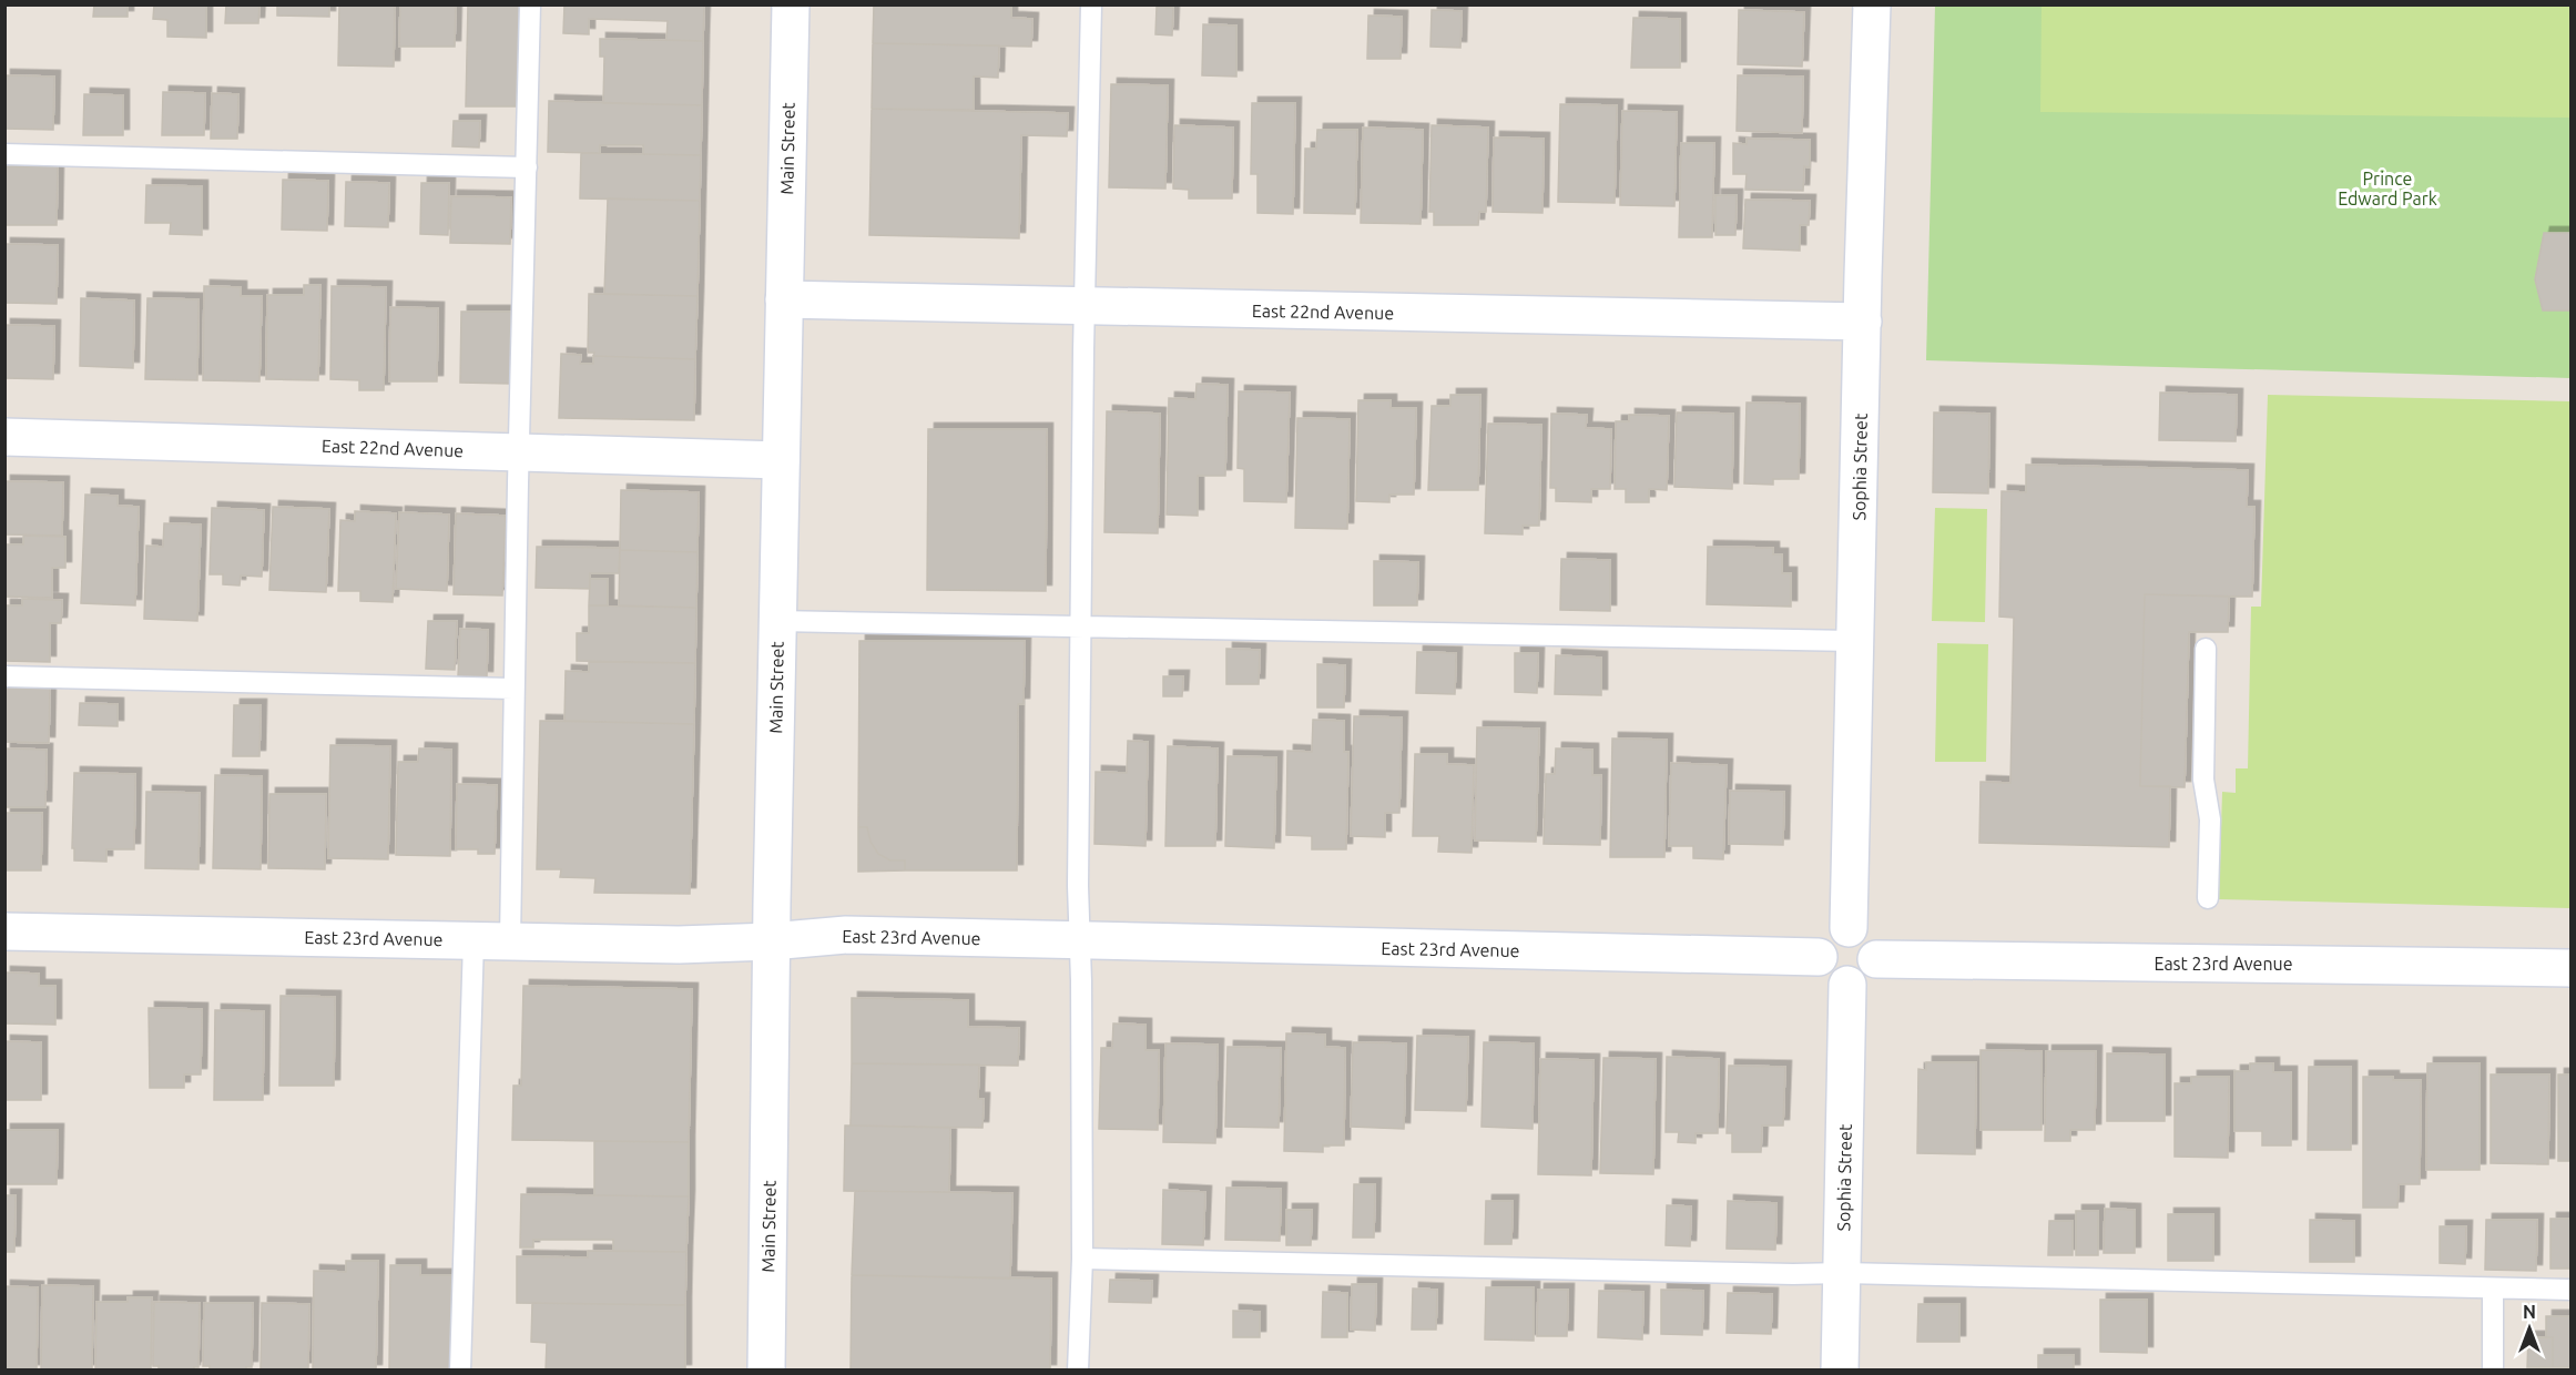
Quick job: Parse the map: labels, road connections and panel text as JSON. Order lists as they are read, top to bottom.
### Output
{
  "streets": {
    "street": [
      "Main Street",
      "East 22nd Avenue",
      "Sophia Street",
      "East 23rd Avenue"
    ]
  },
  "crossings": [
    ["Main Street", "East 22nd Avenue"],
    ["Main Street", "East 23rd Avenue"],
    ["East 22nd Avenue", "Sophia Street"],
    ["Sophia Street", "East 23rd Avenue"]
  ],
  "parks": ["Prince Edward Park"],
  "north": "top"
}
